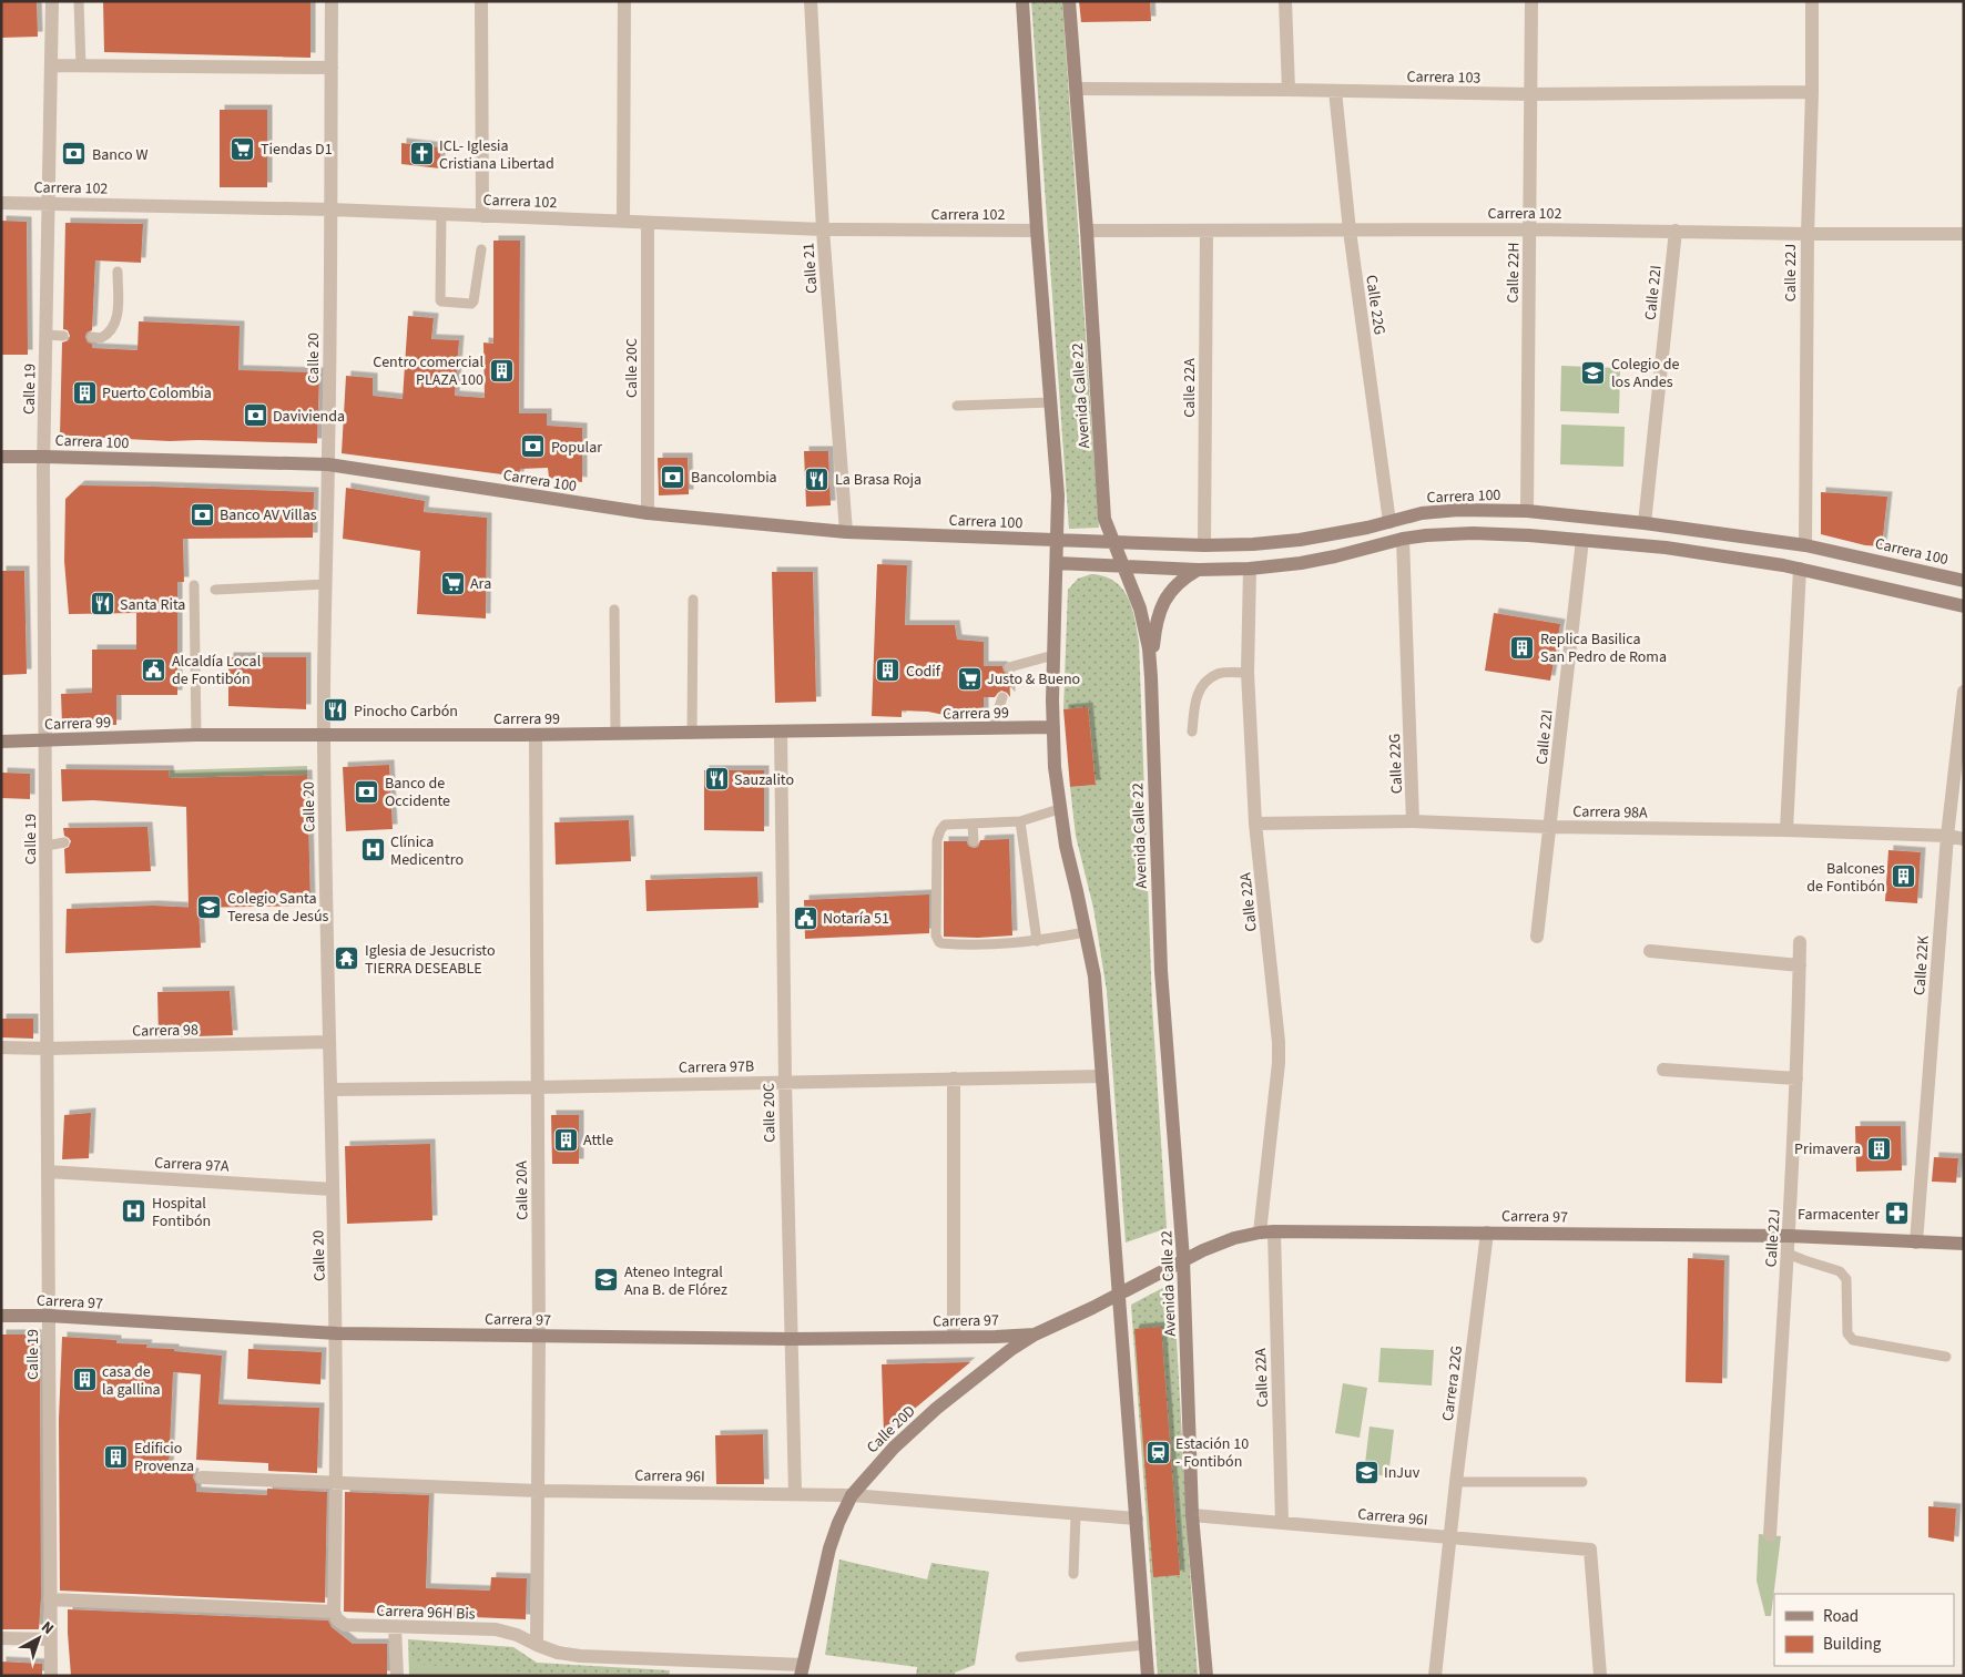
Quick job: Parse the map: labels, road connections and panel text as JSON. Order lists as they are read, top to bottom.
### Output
{
  "streets": {
    "main road": [
      "Avenida Calle 22",
      "Carrera 100",
      "Carrera 99",
      "Carrera 97",
      "Calle 20D"
    ],
    "street": [
      "Carrera 103",
      "Carrera 102",
      "Calle 21",
      "Calle 22H",
      "Calle 22J",
      "Calle 22I",
      "Calle 22G",
      "Calle 20",
      "Calle 20C",
      "Calle 22A",
      "Calle 19",
      "Carrera 98A",
      "Calle 22K",
      "Carrera 98",
      "Carrera 97B",
      "Carrera 97A",
      "Calle 20A",
      "Carrera 22G",
      "Carrera 96I",
      "Carrera 96H Bis"
    ]
  },
  "crossings": [
    ["Carrera 103", "Calle 22H"],
    ["Carrera 103", "Calle 22J"],
    ["Carrera 103", "Calle 22G"],
    ["Carrera 103", "Avenida Calle 22"],
    ["Carrera 102", "Calle 21"],
    ["Carrera 102", "Calle 22H"],
    ["Carrera 102", "Calle 22J"],
    ["Carrera 102", "Calle 22I"],
    ["Carrera 102", "Calle 22G"],
    ["Carrera 102", "Calle 20"],
    ["Carrera 102", "Calle 20C"],
    ["Carrera 102", "Calle 22A"],
    ["Carrera 102", "Calle 19"],
    ["Carrera 102", "Avenida Calle 22"],
    ["Calle 21", "Carrera 100"],
    ["Calle 22H", "Carrera 100"],
    ["Calle 22J", "Carrera 100"],
    ["Calle 22J", "Carrera 97"],
    ["Calle 22I", "Carrera 100"],
    ["Calle 22I", "Carrera 98A"],
    ["Calle 22G", "Carrera 100"],
    ["Calle 22G", "Carrera 98A"],
    ["Calle 20", "Carrera 100"],
    ["Calle 20", "Carrera 99"],
    ["Calle 20", "Carrera 98"],
    ["Calle 20", "Carrera 97B"],
    ["Calle 20", "Carrera 97A"],
    ["Calle 20", "Carrera 97"],
    ["Calle 20", "Carrera 96I"],
    ["Calle 20", "Carrera 96H Bis"],
    ["Calle 20C", "Carrera 100"],
    ["Calle 20C", "Carrera 99"],
    ["Calle 20C", "Carrera 97B"],
    ["Calle 20C", "Carrera 97"],
    ["Calle 20C", "Carrera 96I"],
    ["Calle 22A", "Carrera 100"],
    ["Calle 22A", "Carrera 98A"],
    ["Calle 22A", "Carrera 97"],
    ["Calle 22A", "Carrera 96I"],
    ["Calle 19", "Carrera 100"],
    ["Calle 19", "Carrera 99"],
    ["Calle 19", "Carrera 98"],
    ["Calle 19", "Carrera 97A"],
    ["Calle 19", "Carrera 97"],
    ["Avenida Calle 22", "Carrera 100"],
    ["Avenida Calle 22", "Carrera 99"],
    ["Avenida Calle 22", "Carrera 97B"],
    ["Avenida Calle 22", "Carrera 97"],
    ["Avenida Calle 22", "Calle 20D"],
    ["Avenida Calle 22", "Carrera 96I"],
    ["Carrera 99", "Calle 20A"],
    ["Carrera 98A", "Calle 22K"],
    ["Calle 22K", "Carrera 97"],
    ["Carrera 97B", "Calle 20A"],
    ["Calle 20A", "Carrera 97"],
    ["Calle 20A", "Carrera 96I"],
    ["Calle 20A", "Carrera 96H Bis"],
    ["Carrera 97", "Carrera 22G"],
    ["Carrera 97", "Calle 20D"],
    ["Carrera 22G", "Carrera 96I"],
    ["Calle 20D", "Carrera 96I"],
    ["Calle 20D", "Carrera 96H Bis"]
  ],
  "places": {
    "supermarket": ["Tiendas D1", "Ara", "Justo & Bueno"],
    "bank": [
      "Banco W",
      "Davivienda",
      "Popular",
      "Bancolombia",
      "Banco AV Villas",
      "Banco de Occidente"
    ],
    "church": ["ICL- Iglesia Cristiana Libertad"],
    "building": [
      "Centro comercial PLAZA 100",
      "Puerto Colombia",
      "Replica Basilica San Pedro de Roma",
      "Codif",
      "Balcones de Fontibón",
      "Attle",
      "Primavera",
      "casa de la gallina",
      "Edificio Provenza"
    ],
    "school or university": [
      "Colegio de los Andes",
      "Colegio Santa Teresa de Jesús",
      "Ateneo Integral Ana B. de Flórez",
      "InJuv"
    ],
    "restaurant": [
      "La Brasa Roja",
      "Santa Rita",
      "Pinocho Carbón",
      "Sauzalito"
    ],
    "public building": ["Alcaldía Local de Fontibón", "Notaría 51"],
    "hospital": ["Clínica Medicentro", "Hospital Fontibón"],
    "temple": ["Iglesia de Jesucristo TIERRA DESEABLE"],
    "pharmacy": ["Farmacenter"],
    "station": ["Estación 10 - Fontibón"]
  },
  "legend": ["Road", "Building"],
  "north": "top right"
}
